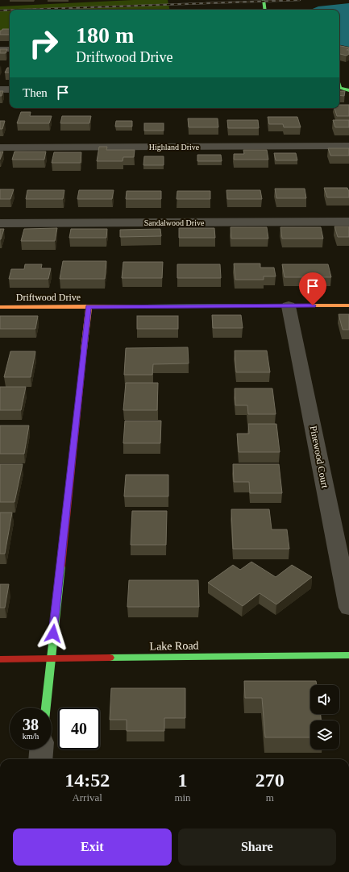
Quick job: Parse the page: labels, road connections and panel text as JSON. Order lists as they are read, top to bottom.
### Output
{
  "streets": {
    "street": [
      "Highland Drive",
      "Sandalwood Drive",
      "Driftwood Drive",
      "Pinewood Court",
      "Lake Road"
    ]
  },
  "crossings": [
    ["Driftwood Drive", "Pinewood Court"]
  ],
  "page": {
    "turn": ["180 m", "Driftwood Drive"],
    "then": "Then",
    "speed": "38 km/h",
    "limit": "40",
    "eta": [
      "14:52",
      "Arrival",
      "1",
      "min",
      "270",
      "m"
    ],
    "buttons": ["Exit", "Share"]
  }
}
